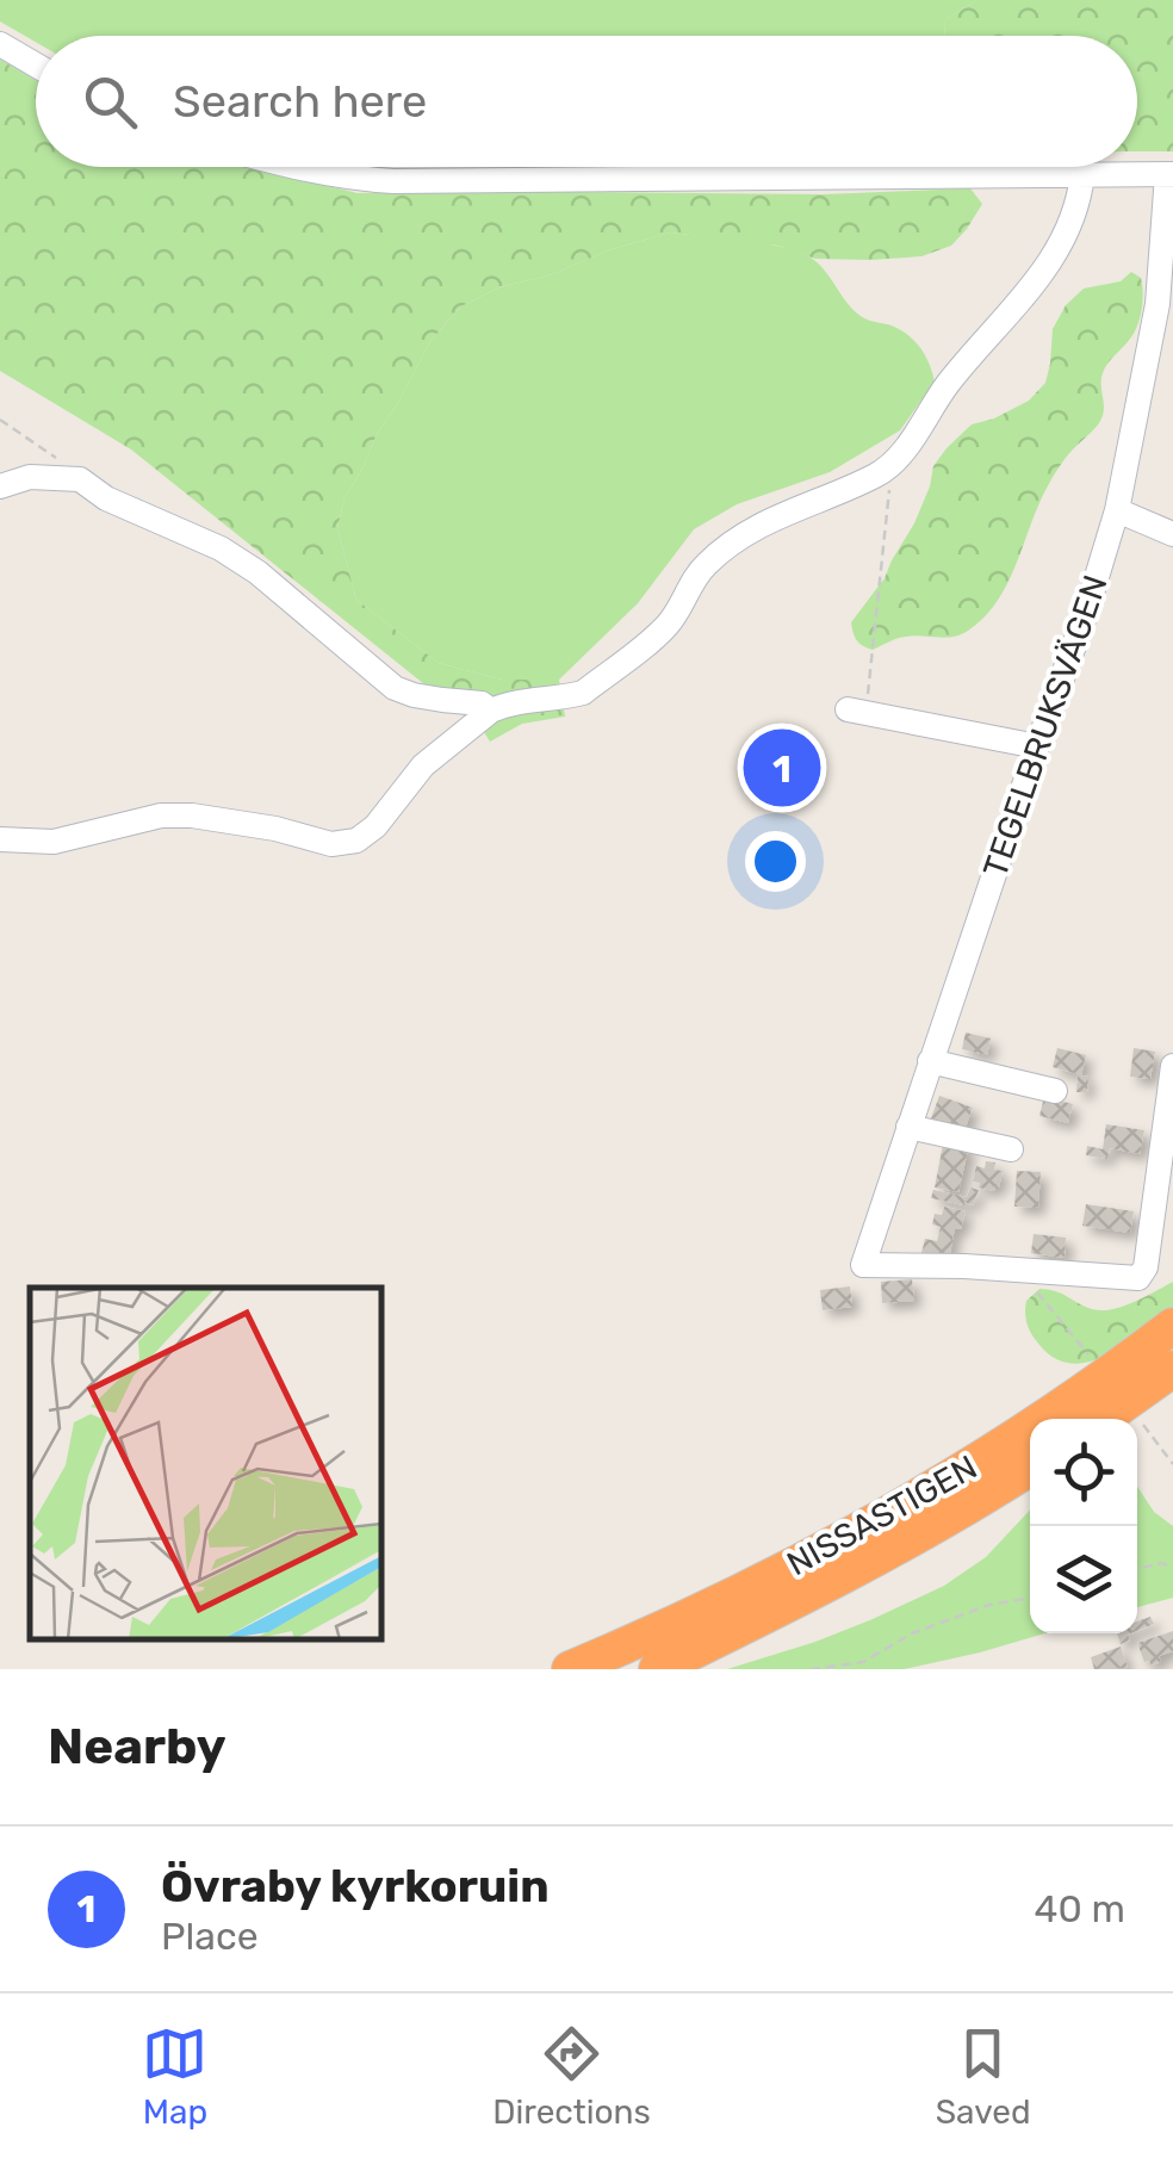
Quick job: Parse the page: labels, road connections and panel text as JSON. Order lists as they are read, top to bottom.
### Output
{
  "streets": {
    "highway": ["NISSASTIGEN"],
    "street": ["TEGELBRUKSVÄGEN"]
  },
  "page": {
    "search": "Search here",
    "pins": "1",
    "heading": "Nearby",
    "list": [
      {
        "mark": "1",
        "name": "Övraby kyrkoruin",
        "note": "Place",
        "value": "40 m"
      }
    ],
    "nav": ["Map", "Directions", "Saved"]
  }
}
